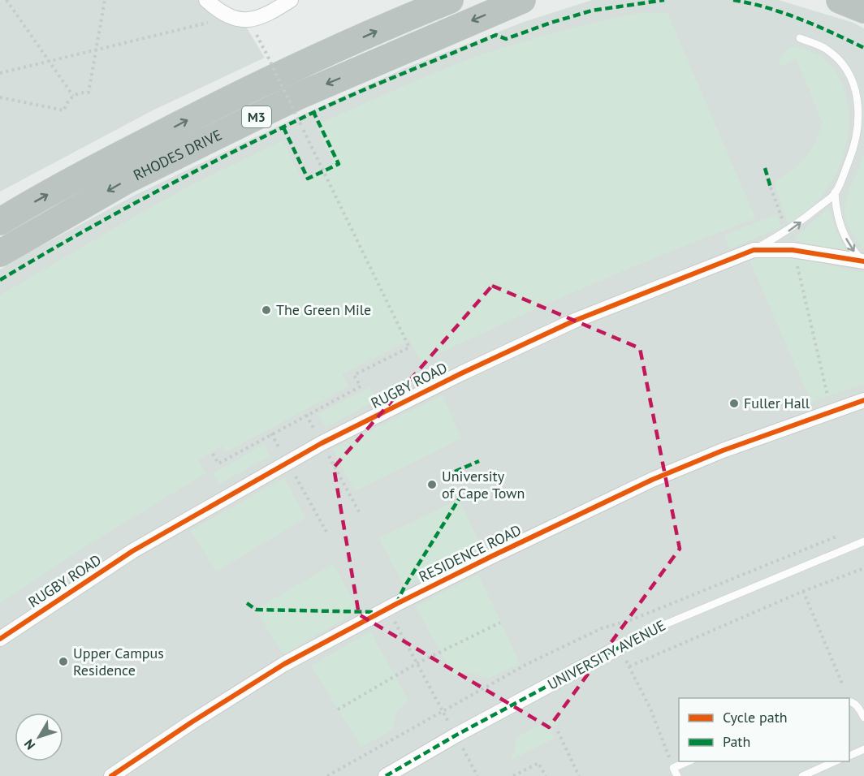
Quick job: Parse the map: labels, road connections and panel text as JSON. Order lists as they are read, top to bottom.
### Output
{
  "streets": {
    "highway": ["M3", "RHODES DRIVE"],
    "street": ["RUGBY ROAD", "RESIDENCE ROAD", "UNIVERSITY AVENUE"]
  },
  "places": [
    "The Green Mile",
    "Fuller Hall",
    "University of Cape Town",
    "Upper Campus Residence"
  ],
  "legend": ["Cycle path", "Path"],
  "north": "bottom left"
}
